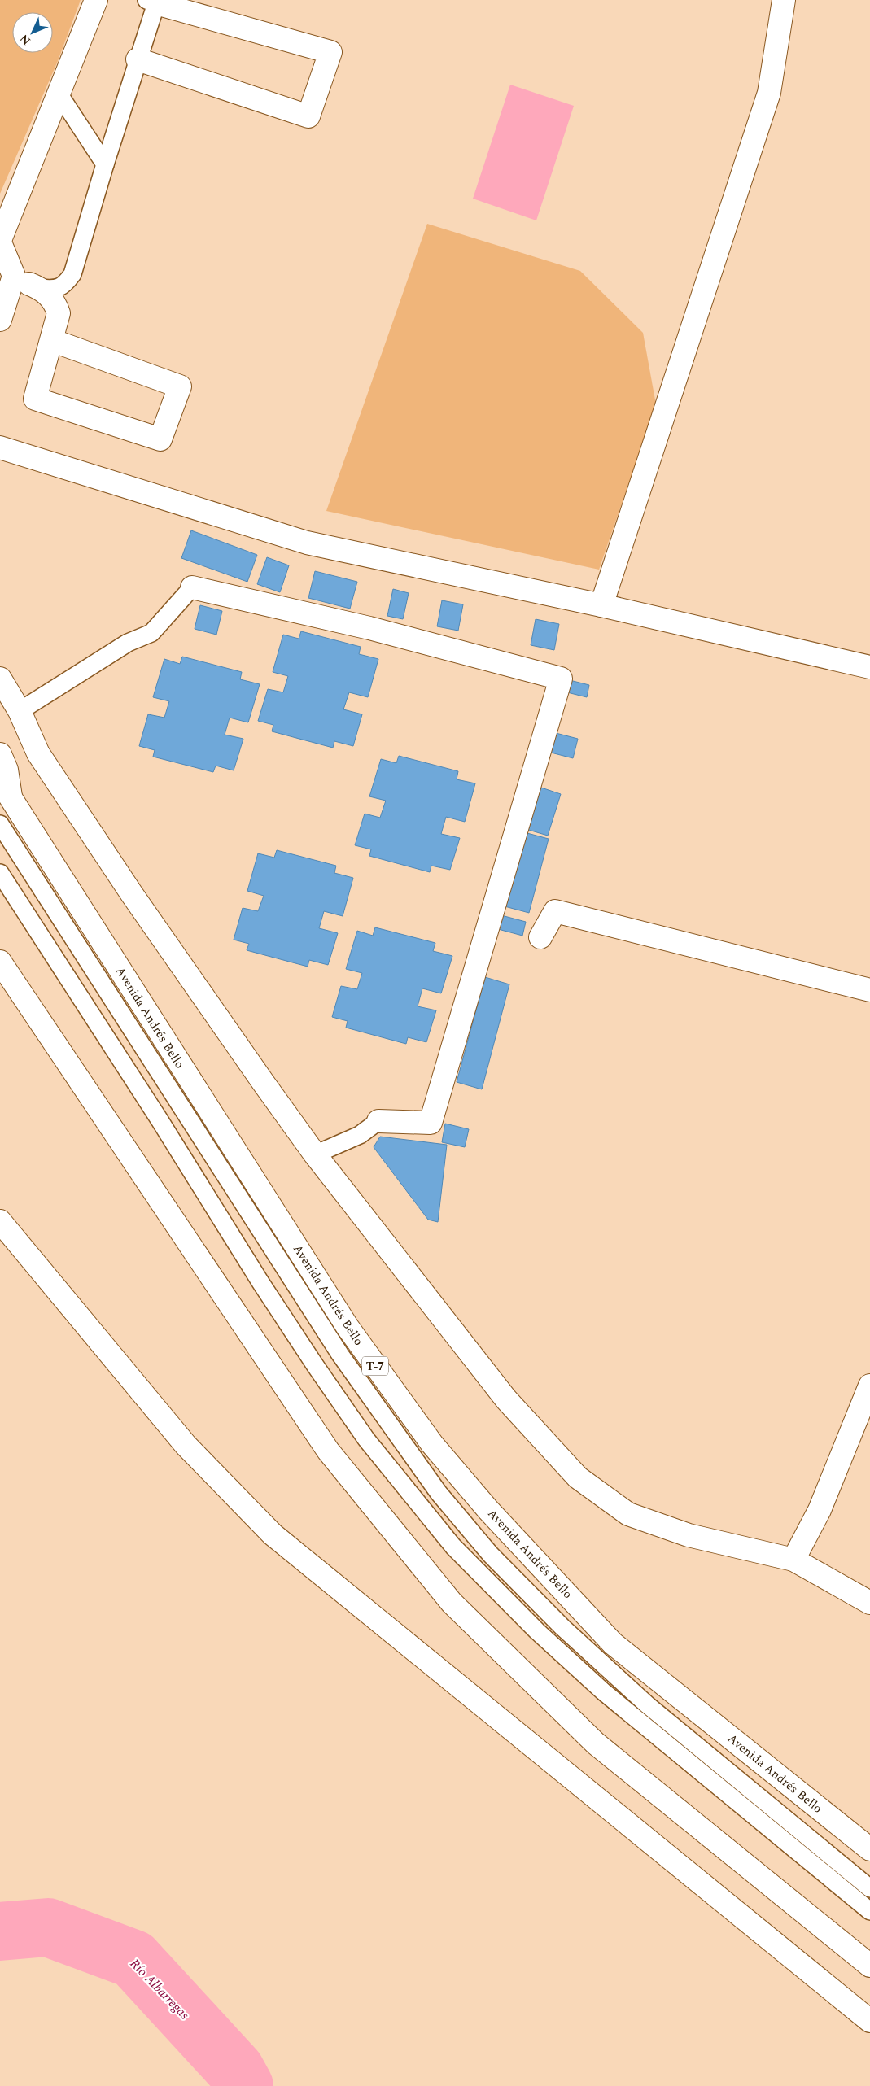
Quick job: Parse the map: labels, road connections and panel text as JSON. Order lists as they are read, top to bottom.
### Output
{
  "streets": {
    "main road": ["Avenida Andrés Bello", "T-7"]
  },
  "water": ["Río Albarregas"],
  "north": "bottom left"
}
